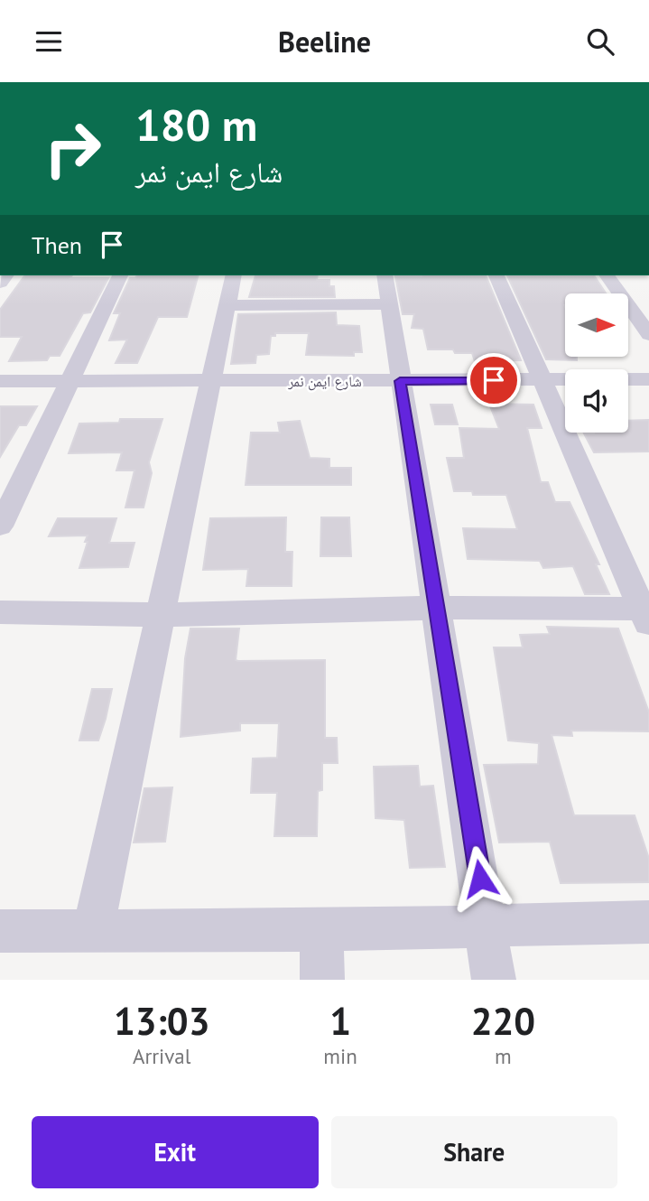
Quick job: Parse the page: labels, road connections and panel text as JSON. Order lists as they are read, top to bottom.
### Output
{
  "streets": {
    "street": ["شارع ايمن نمر"]
  },
  "north": "right",
  "page": {
    "header": "Beeline",
    "turn": ["180 m", "شارع ايمن نمر"],
    "then": "Then",
    "eta": [
      "13:03",
      "Arrival",
      "1",
      "min",
      "220",
      "m"
    ],
    "buttons": ["Exit", "Share"]
  }
}
